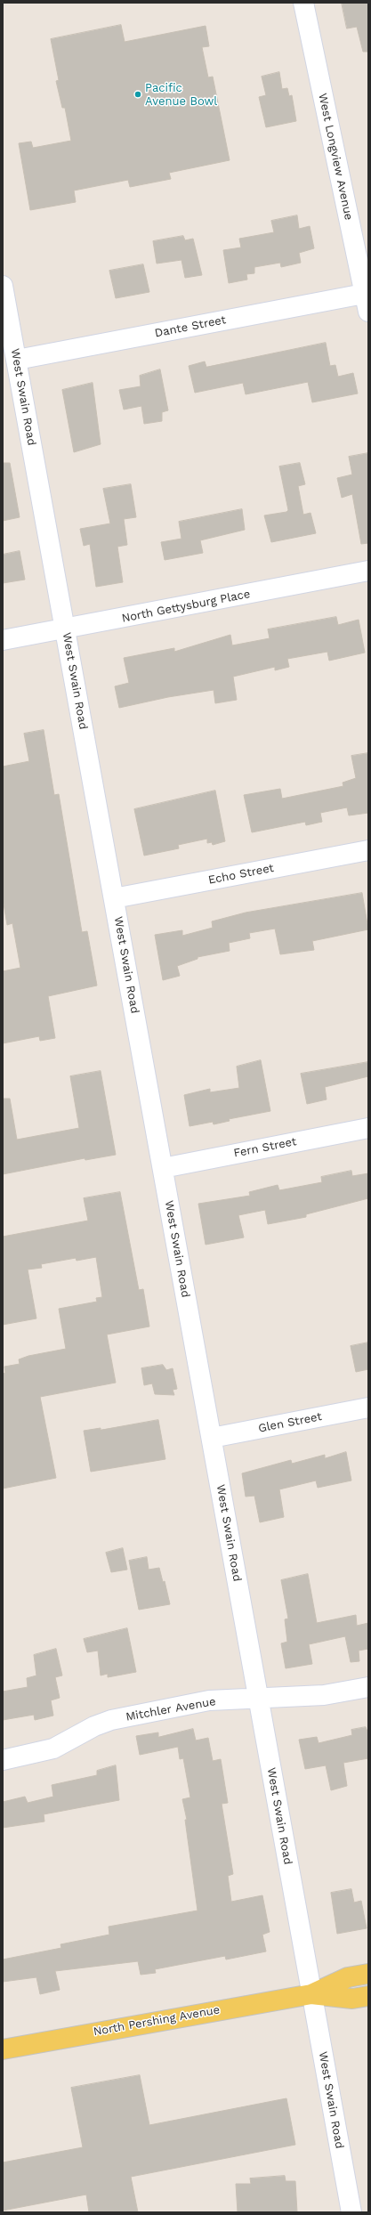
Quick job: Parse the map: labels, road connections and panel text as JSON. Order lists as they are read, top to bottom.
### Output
{
  "streets": {
    "main road": ["North Pershing Avenue"],
    "street": [
      "West Longview Avenue",
      "Dante Street",
      "West Swain Road",
      "North Gettysburg Place",
      "Echo Street",
      "Fern Street",
      "Glen Street",
      "Mitchler Avenue"
    ]
  },
  "crossings": [
    ["West Longview Avenue", "Dante Street"],
    ["Dante Street", "West Swain Road"],
    ["West Swain Road", "North Gettysburg Place"],
    ["West Swain Road", "Echo Street"],
    ["West Swain Road", "Fern Street"],
    ["West Swain Road", "Glen Street"],
    ["West Swain Road", "Mitchler Avenue"],
    ["West Swain Road", "North Pershing Avenue"]
  ],
  "places": ["Pacific Avenue Bowl"]
}
